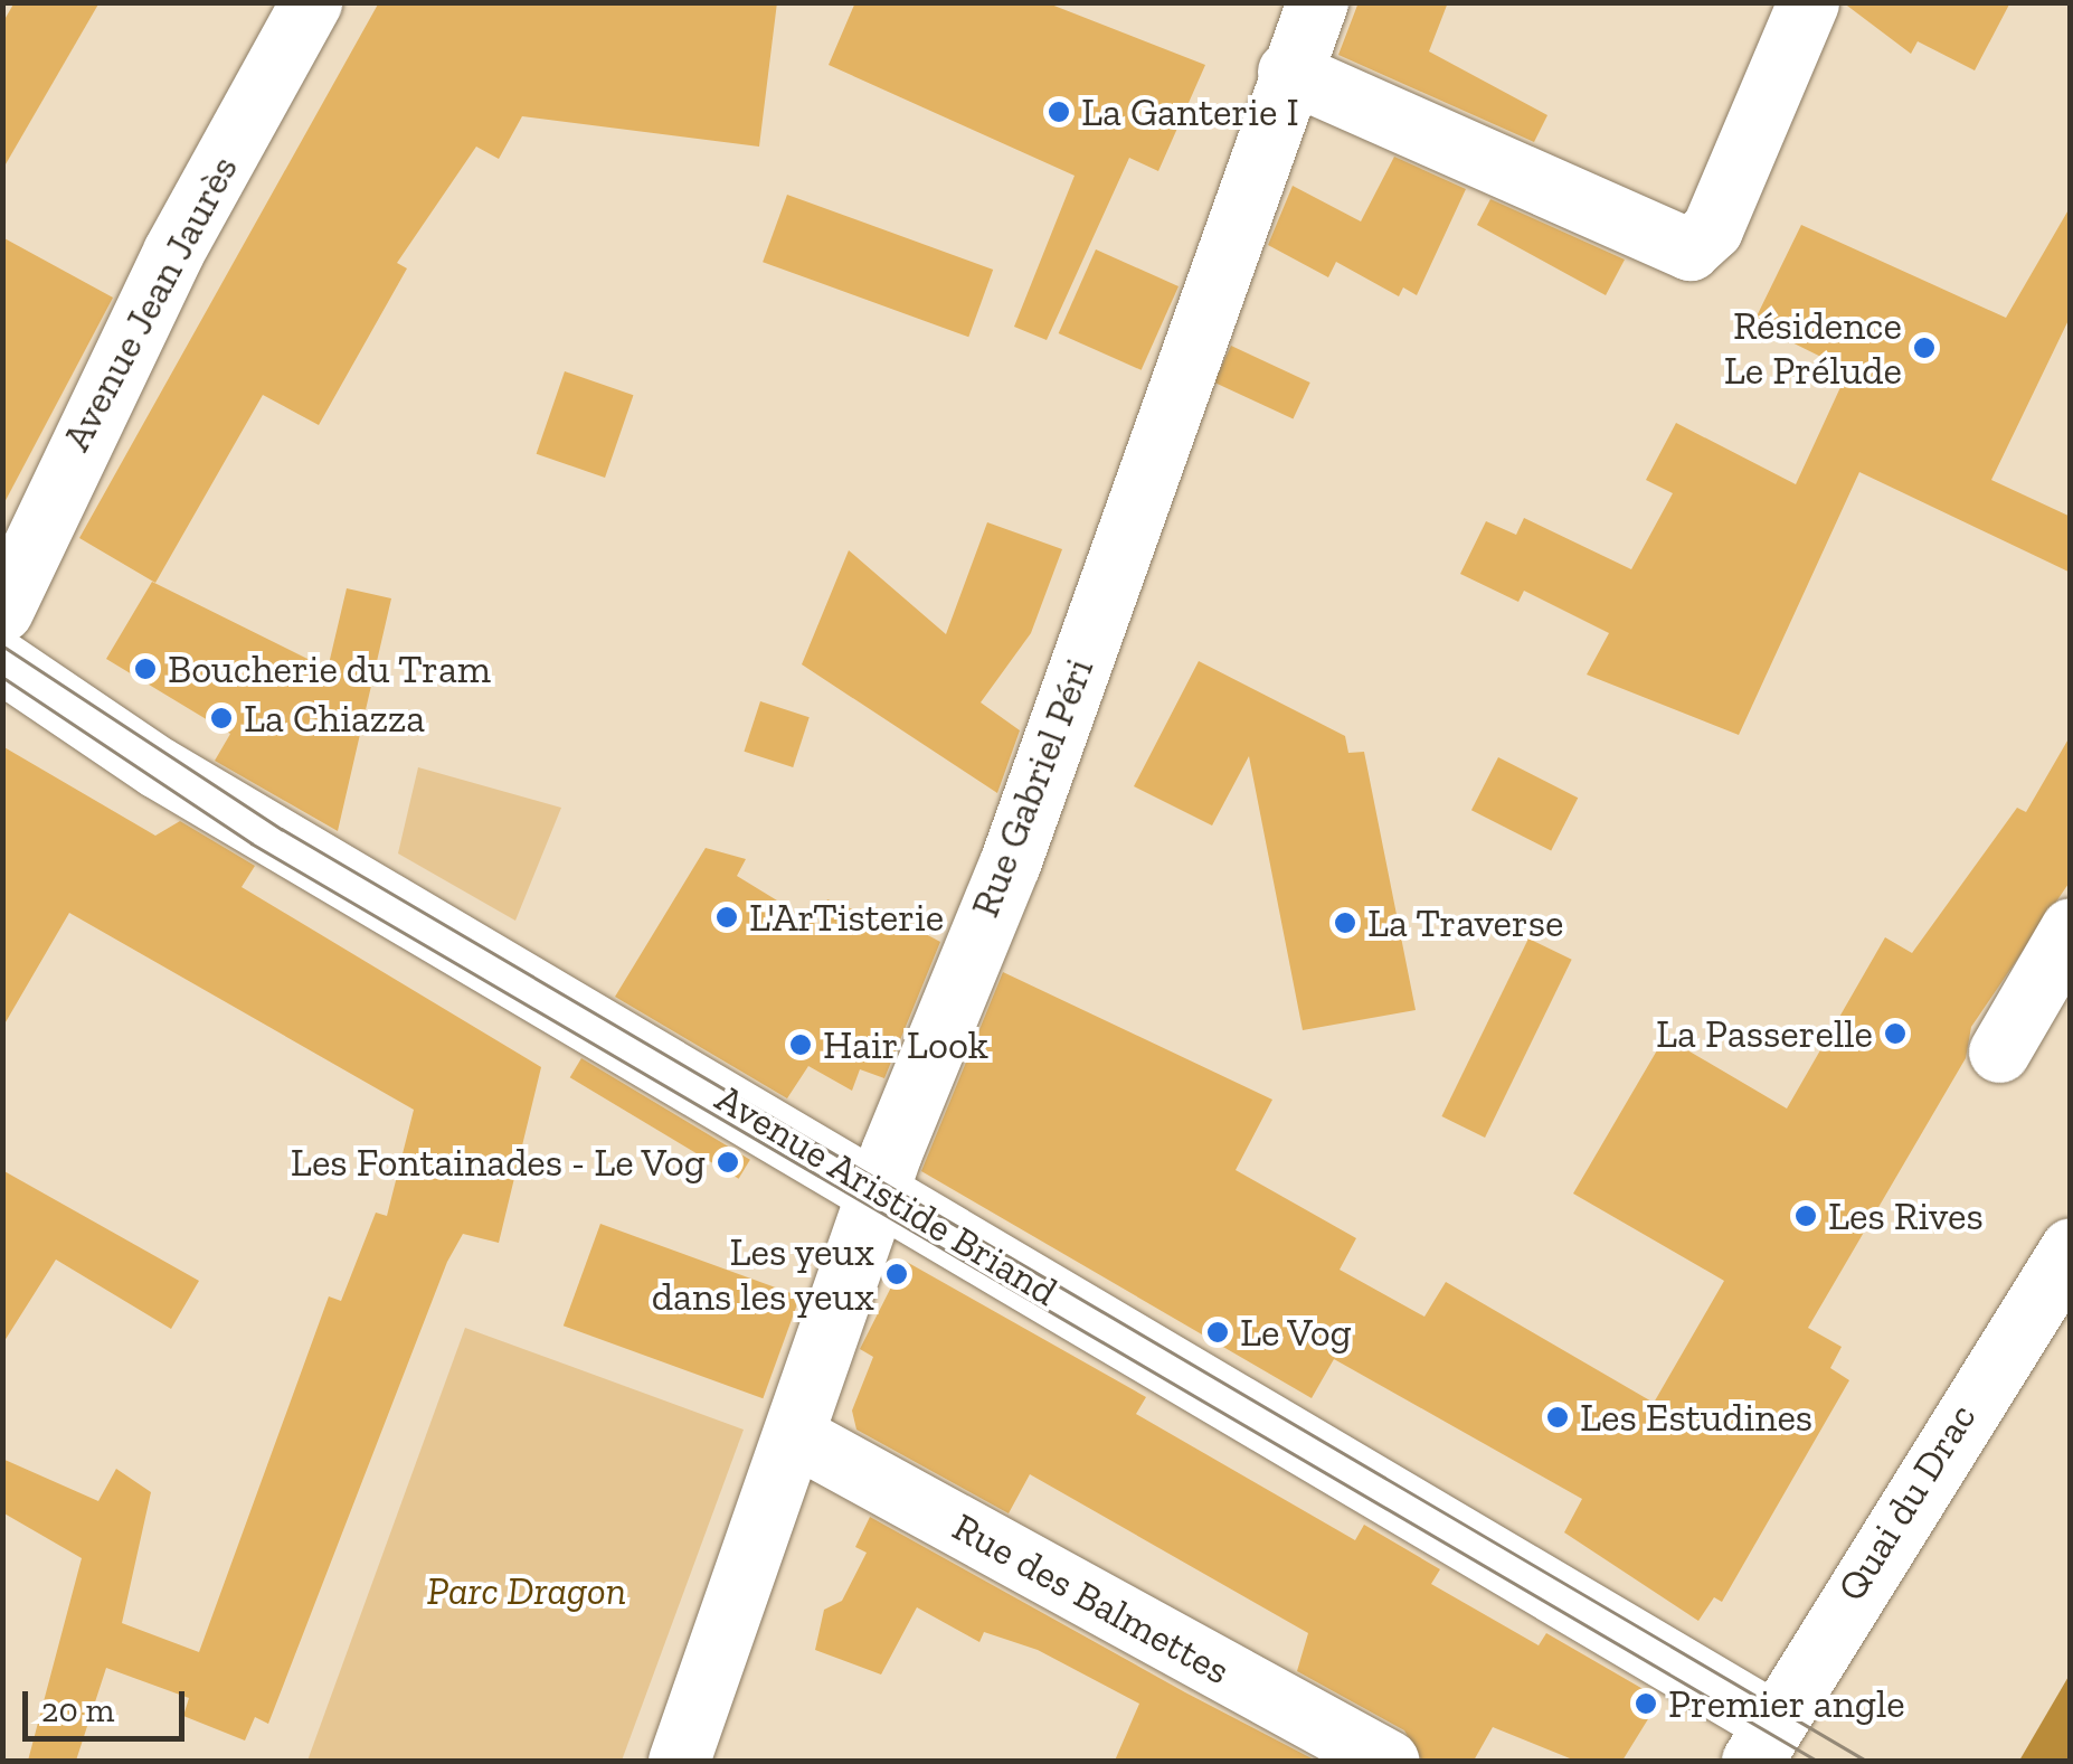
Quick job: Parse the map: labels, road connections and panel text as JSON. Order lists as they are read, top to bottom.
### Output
{
  "streets": {
    "street": [
      "Avenue Jean Jaurès",
      "Rue Gabriel Péri",
      "Avenue Aristide Briand",
      "Quai du Drac",
      "Rue des Balmettes"
    ]
  },
  "crossings": [
    ["Rue Gabriel Péri", "Avenue Aristide Briand"],
    ["Rue Gabriel Péri", "Rue des Balmettes"],
    ["Avenue Aristide Briand", "Quai du Drac"]
  ],
  "parks": ["Parc Dragon"],
  "places": [
    "La Ganterie I",
    "Résidence Le Prélude",
    "Boucherie du Tram",
    "La Chiazza",
    "L'ArTisterie",
    "La Traverse",
    "La Passerelle",
    "Hair Look",
    "Les Fontainades - Le Vog",
    "Les Rives",
    "Les yeux dans les yeux",
    "Le Vog",
    "Les Estudines",
    "Premier angle"
  ],
  "scale_bar": "20 m"
}
